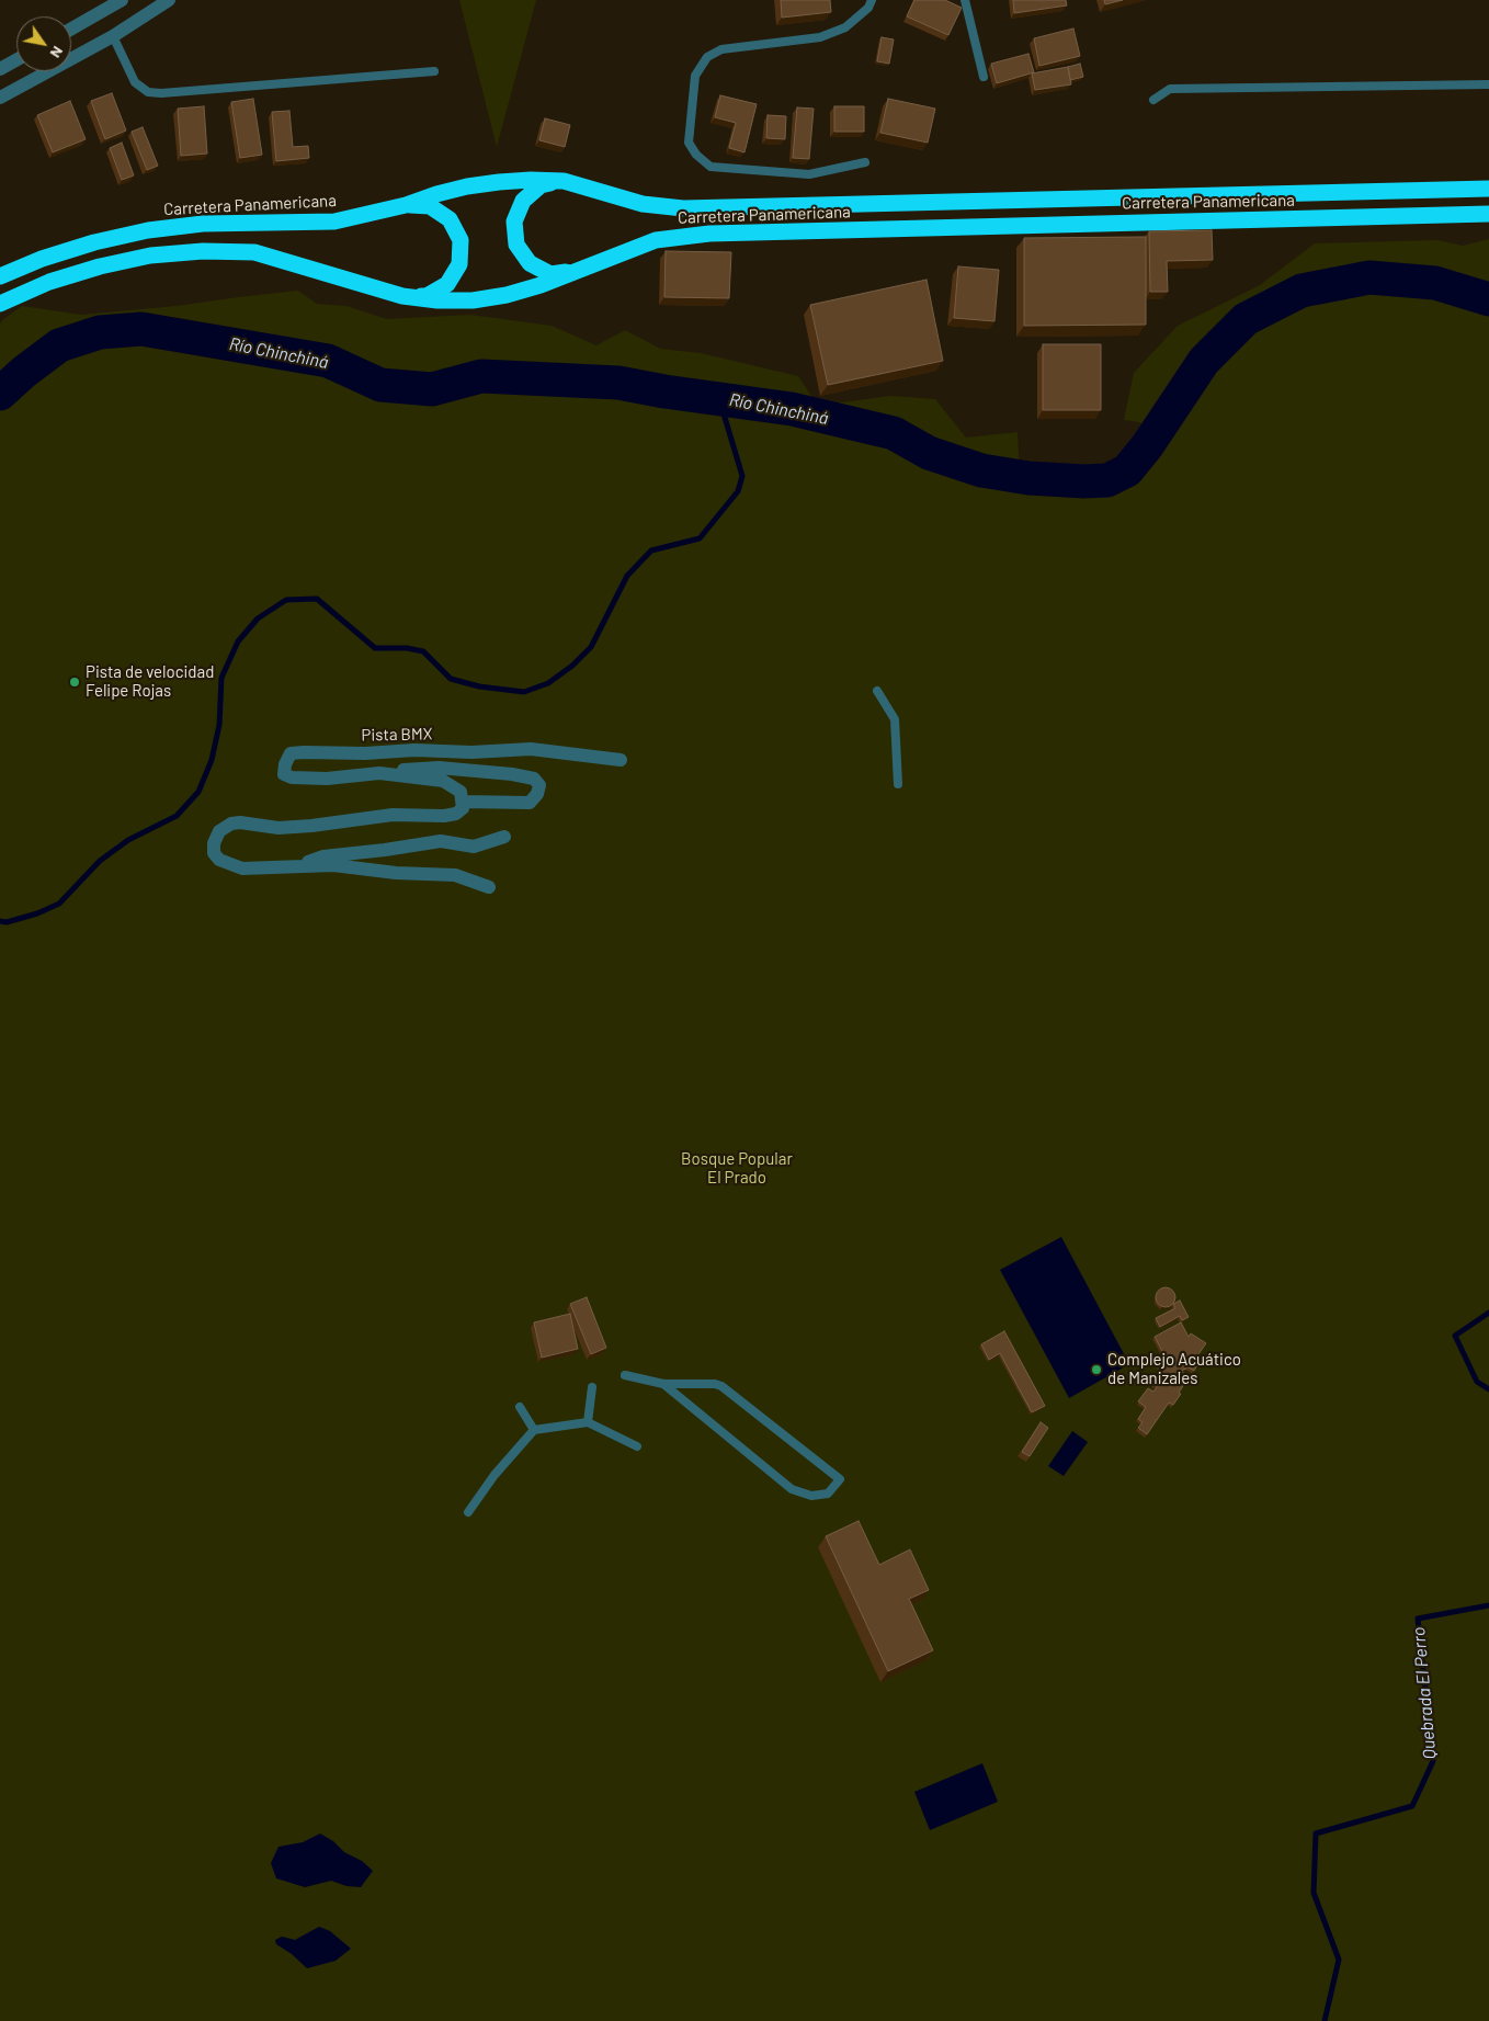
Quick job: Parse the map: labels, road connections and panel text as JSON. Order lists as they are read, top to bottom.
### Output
{
  "streets": {
    "highway": ["Carretera Panamericana"],
    "street": ["Pista BMX"]
  },
  "water": ["Río Chinchiná", "Quebrada El Perro"],
  "parks": ["Bosque Popular El Prado"],
  "places": ["Pista de velocidad Felipe Rojas", "Complejo Acuático de Manizales"],
  "north": "bottom right"
}
